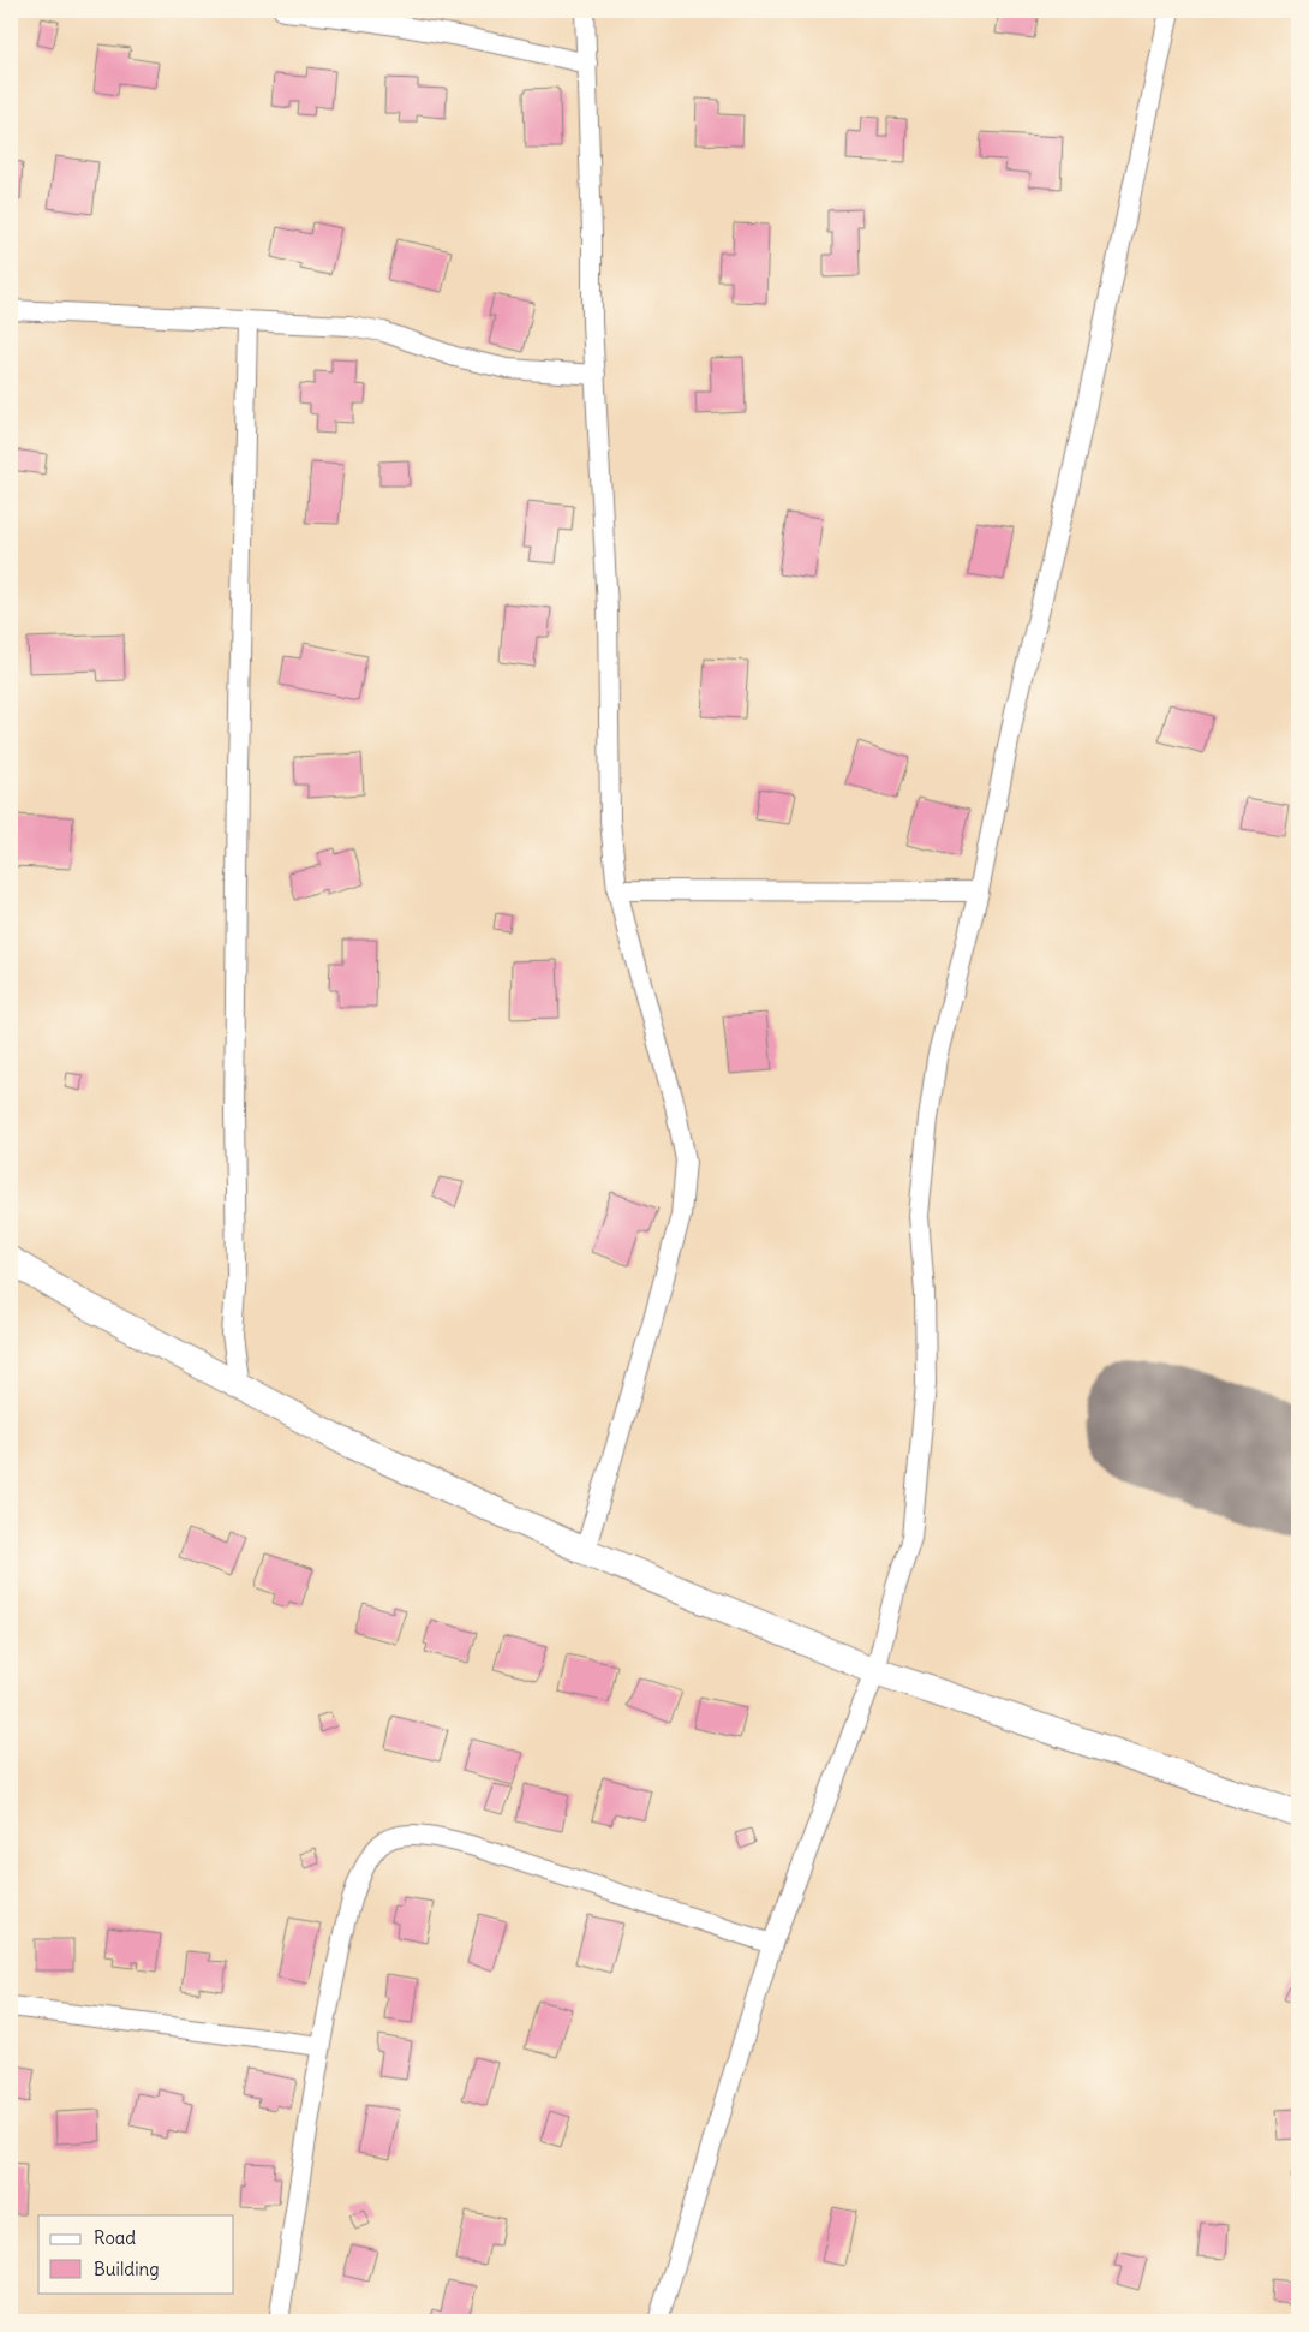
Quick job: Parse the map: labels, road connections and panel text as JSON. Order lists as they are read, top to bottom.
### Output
{
  "legend": ["Road", "Building"]
}
